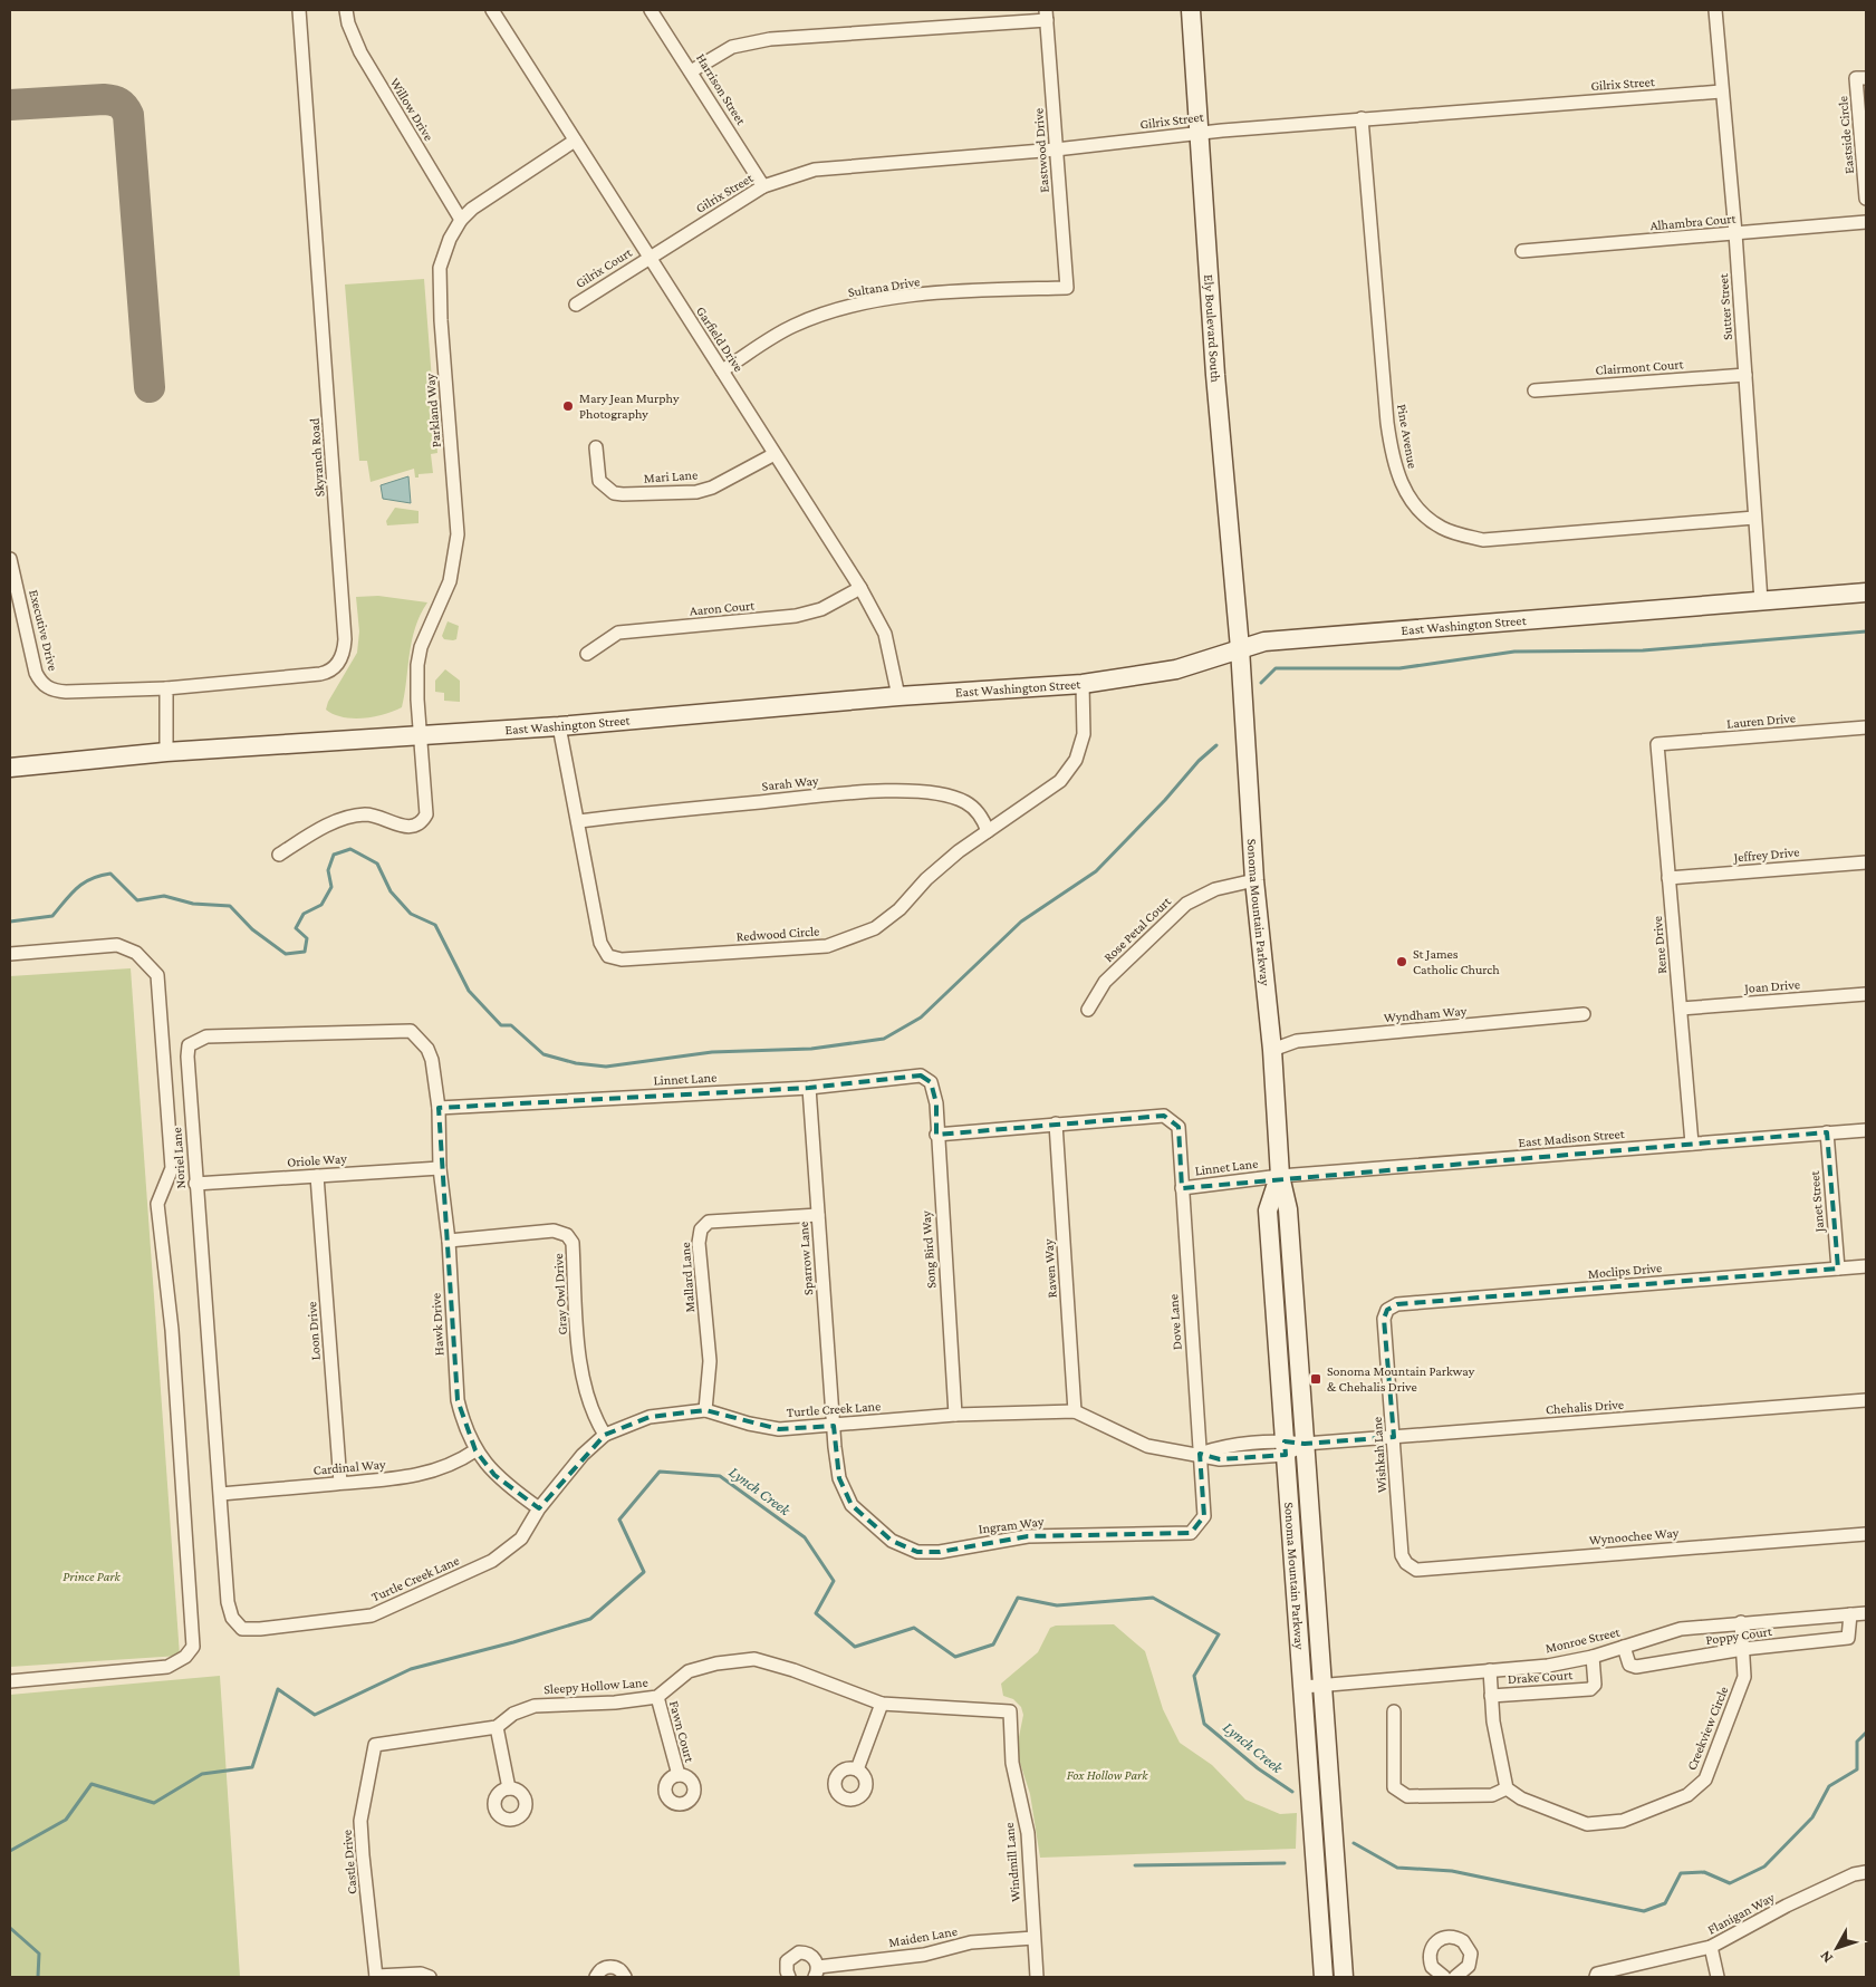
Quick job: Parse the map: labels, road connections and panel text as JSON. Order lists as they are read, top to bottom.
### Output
{
  "streets": {
    "main road": ["Ely Boulevard South", "East Washington Street", "Sonoma Mountain Parkway"],
    "street": [
      "Gilrix Street",
      "Harrison Street",
      "Willow Drive",
      "Eastside Circle",
      "Eastwood Drive",
      "Alhambra Court",
      "Gilrix Court",
      "Sultana Drive",
      "Sutter Street",
      "Garfield Drive",
      "Clairmont Court",
      "Parkland Way",
      "Pine Avenue",
      "Skyranch Road",
      "Mari Lane",
      "Aaron Court",
      "Executive Drive",
      "Lauren Drive",
      "Sarah Way",
      "Jeffrey Drive",
      "Rose Petal Court",
      "Redwood Circle",
      "Rene Drive",
      "Joan Drive",
      "Wyndham Way",
      "Linnet Lane",
      "East Madison Street",
      "Noriel Lane",
      "Oriole Way",
      "Janet Street",
      "Song Bird Way",
      "Sparrow Lane",
      "Raven Way",
      "Moclips Drive",
      "Mallard Lane",
      "Gray Owl Drive",
      "Dove Lane",
      "Hawk Drive",
      "Loon Drive",
      "Chehalis Drive",
      "Turtle Creek Lane",
      "Wishkah Lane",
      "Cardinal Way",
      "Ingram Way",
      "Wynoochee Way",
      "Poppy Court",
      "Monroe Street",
      "Drake Court",
      "Sleepy Hollow Lane",
      "Creekview Circle",
      "Fawn Court",
      "Castle Drive",
      "Windmill Lane",
      "Flanigan Way",
      "Maiden Lane"
    ]
  },
  "crossings": [
    ["Gilrix Street", "Harrison Street"],
    ["Gilrix Street", "Eastwood Drive"],
    ["Gilrix Street", "Gilrix Court"],
    ["Gilrix Street", "Sutter Street"],
    ["Gilrix Street", "Ely Boulevard South"],
    ["Gilrix Street", "Garfield Drive"],
    ["Gilrix Street", "Pine Avenue"],
    ["Willow Drive", "Parkland Way"],
    ["Eastwood Drive", "Sultana Drive"],
    ["Alhambra Court", "Sutter Street"],
    ["Gilrix Court", "Garfield Drive"],
    ["Sultana Drive", "Garfield Drive"],
    ["Sutter Street", "Clairmont Court"],
    ["Sutter Street", "Pine Avenue"],
    ["Sutter Street", "East Washington Street"],
    ["Ely Boulevard South", "East Washington Street"],
    ["Ely Boulevard South", "Sonoma Mountain Parkway"],
    ["Garfield Drive", "Parkland Way"],
    ["Garfield Drive", "Mari Lane"],
    ["Garfield Drive", "Aaron Court"],
    ["Garfield Drive", "East Washington Street"],
    ["Parkland Way", "East Washington Street"],
    ["Skyranch Road", "Executive Drive"],
    ["East Washington Street", "Sonoma Mountain Parkway"],
    ["East Washington Street", "Redwood Circle"],
    ["Lauren Drive", "Rene Drive"],
    ["Sarah Way", "Redwood Circle"],
    ["Jeffrey Drive", "Rene Drive"],
    ["Sonoma Mountain Parkway", "Rose Petal Court"],
    ["Sonoma Mountain Parkway", "Wyndham Way"],
    ["Sonoma Mountain Parkway", "Linnet Lane"],
    ["Sonoma Mountain Parkway", "East Madison Street"],
    ["Sonoma Mountain Parkway", "Chehalis Drive"],
    ["Sonoma Mountain Parkway", "Turtle Creek Lane"],
    ["Sonoma Mountain Parkway", "Monroe Street"],
    ["Rene Drive", "Joan Drive"],
    ["Rene Drive", "East Madison Street"],
    ["Linnet Lane", "East Madison Street"],
    ["Linnet Lane", "Song Bird Way"],
    ["Linnet Lane", "Sparrow Lane"],
    ["Linnet Lane", "Raven Way"],
    ["Linnet Lane", "Dove Lane"],
    ["Linnet Lane", "Hawk Drive"],
    ["East Madison Street", "Janet Street"],
    ["Noriel Lane", "Oriole Way"],
    ["Noriel Lane", "Hawk Drive"],
    ["Noriel Lane", "Turtle Creek Lane"],
    ["Noriel Lane", "Cardinal Way"],
    ["Oriole Way", "Hawk Drive"],
    ["Oriole Way", "Loon Drive"],
    ["Janet Street", "Moclips Drive"],
    ["Song Bird Way", "Turtle Creek Lane"],
    ["Sparrow Lane", "Mallard Lane"],
    ["Sparrow Lane", "Turtle Creek Lane"],
    ["Sparrow Lane", "Ingram Way"],
    ["Raven Way", "Turtle Creek Lane"],
    ["Moclips Drive", "Wishkah Lane"],
    ["Mallard Lane", "Turtle Creek Lane"],
    ["Gray Owl Drive", "Hawk Drive"],
    ["Gray Owl Drive", "Turtle Creek Lane"],
    ["Dove Lane", "Turtle Creek Lane"],
    ["Dove Lane", "Ingram Way"],
    ["Hawk Drive", "Turtle Creek Lane"],
    ["Hawk Drive", "Cardinal Way"],
    ["Loon Drive", "Cardinal Way"],
    ["Chehalis Drive", "Turtle Creek Lane"],
    ["Chehalis Drive", "Wishkah Lane"],
    ["Turtle Creek Lane", "Cardinal Way"],
    ["Turtle Creek Lane", "Ingram Way"],
    ["Wishkah Lane", "Wynoochee Way"],
    ["Poppy Court", "Monroe Street"],
    ["Poppy Court", "Creekview Circle"],
    ["Monroe Street", "Drake Court"],
    ["Monroe Street", "Creekview Circle"],
    ["Sleepy Hollow Lane", "Fawn Court"],
    ["Sleepy Hollow Lane", "Castle Drive"],
    ["Sleepy Hollow Lane", "Windmill Lane"],
    ["Windmill Lane", "Maiden Lane"]
  ],
  "water": ["Lynch Creek"],
  "parks": ["Prince Park", "Fox Hollow Park"],
  "places": {
    "other": ["Mary Jean Murphy Photography", "St James Catholic Church"],
    "transit": ["Sonoma Mountain Parkway & Chehalis Drive"]
  },
  "north": "bottom left"
}
